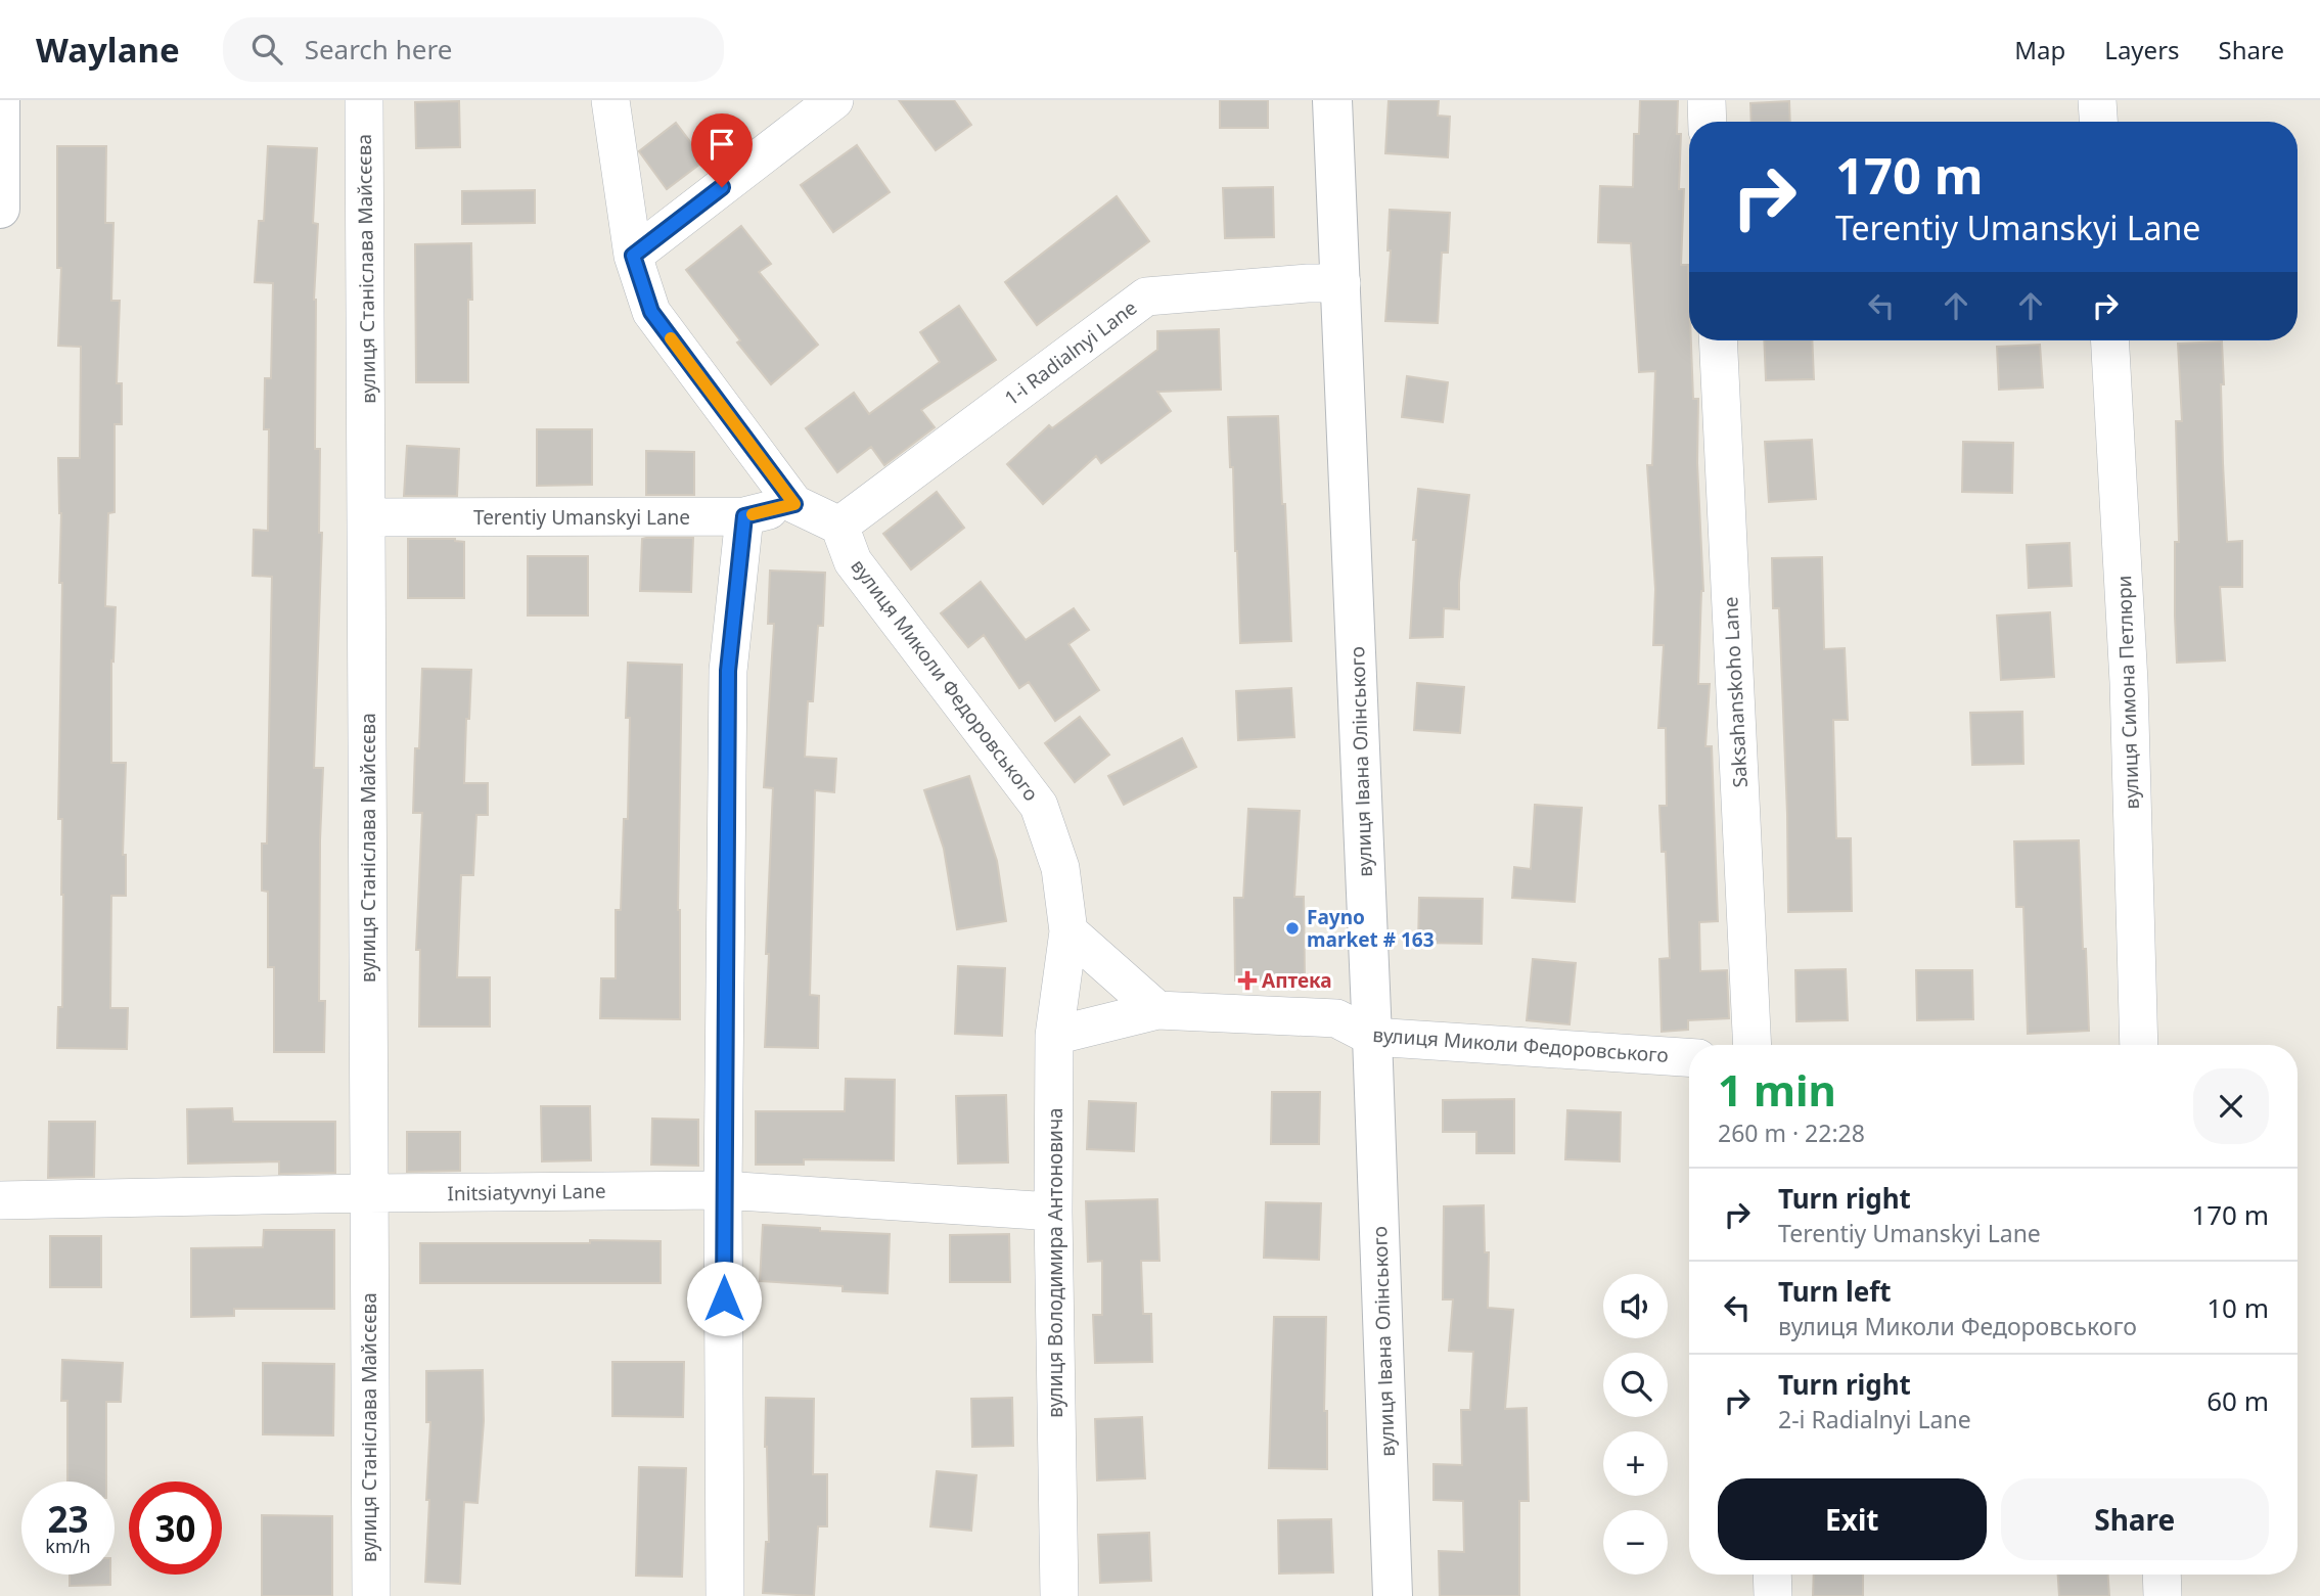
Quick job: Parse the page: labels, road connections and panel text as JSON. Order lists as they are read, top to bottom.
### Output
{
  "streets": {
    "street": [
      "вулиця Станіслава Майсєєва",
      "1-i Radialnyi Lane",
      "Terentiy Umanskyi Lane",
      "вулиця Миколи Федоровського",
      "Saksahanskoho Lane",
      "вулиця Симона Петлюри",
      "вулиця Івана Олінського",
      "Initsiatyvnyi Lane",
      "вулиця Володимира Антоновича"
    ]
  },
  "crossings": [
    ["вулиця Станіслава Майсєєва", "Terentiy Umanskyi Lane"],
    ["вулиця Станіслава Майсєєва", "Initsiatyvnyi Lane"],
    ["1-i Radialnyi Lane", "вулиця Миколи Федоровського"],
    ["1-i Radialnyi Lane", "вулиця Івана Олінського"],
    ["вулиця Миколи Федоровського", "вулиця Івана Олінського"],
    ["вулиця Миколи Федоровського", "вулиця Володимира Антоновича"],
    ["Initsiatyvnyi Lane", "вулиця Володимира Антоновича"]
  ],
  "places": {
    "other": ["Fayno market # 163"],
    "health": ["Аптека"]
  },
  "page": {
    "header": "Waylane",
    "search": "Search here",
    "nav": ["Map", "Layers", "Share"],
    "turn": ["170 m", "Terentiy Umanskyi Lane"],
    "heading": ["1 min", "260 m · 22:28"],
    "list": [
      {
        "name": "Turn right",
        "note": "Terentiy Umanskyi Lane",
        "value": "170 m"
      },
      {
        "name": "Turn left",
        "note": "вулиця Миколи Федоровського",
        "value": "10 m"
      },
      {
        "name": "Turn right",
        "note": "2-i Radialnyi Lane",
        "value": "60 m"
      }
    ],
    "map_buttons": ["+", "−"],
    "buttons": ["Exit", "Share"],
    "speed": "23 km/h",
    "limit": "30"
  }
}
